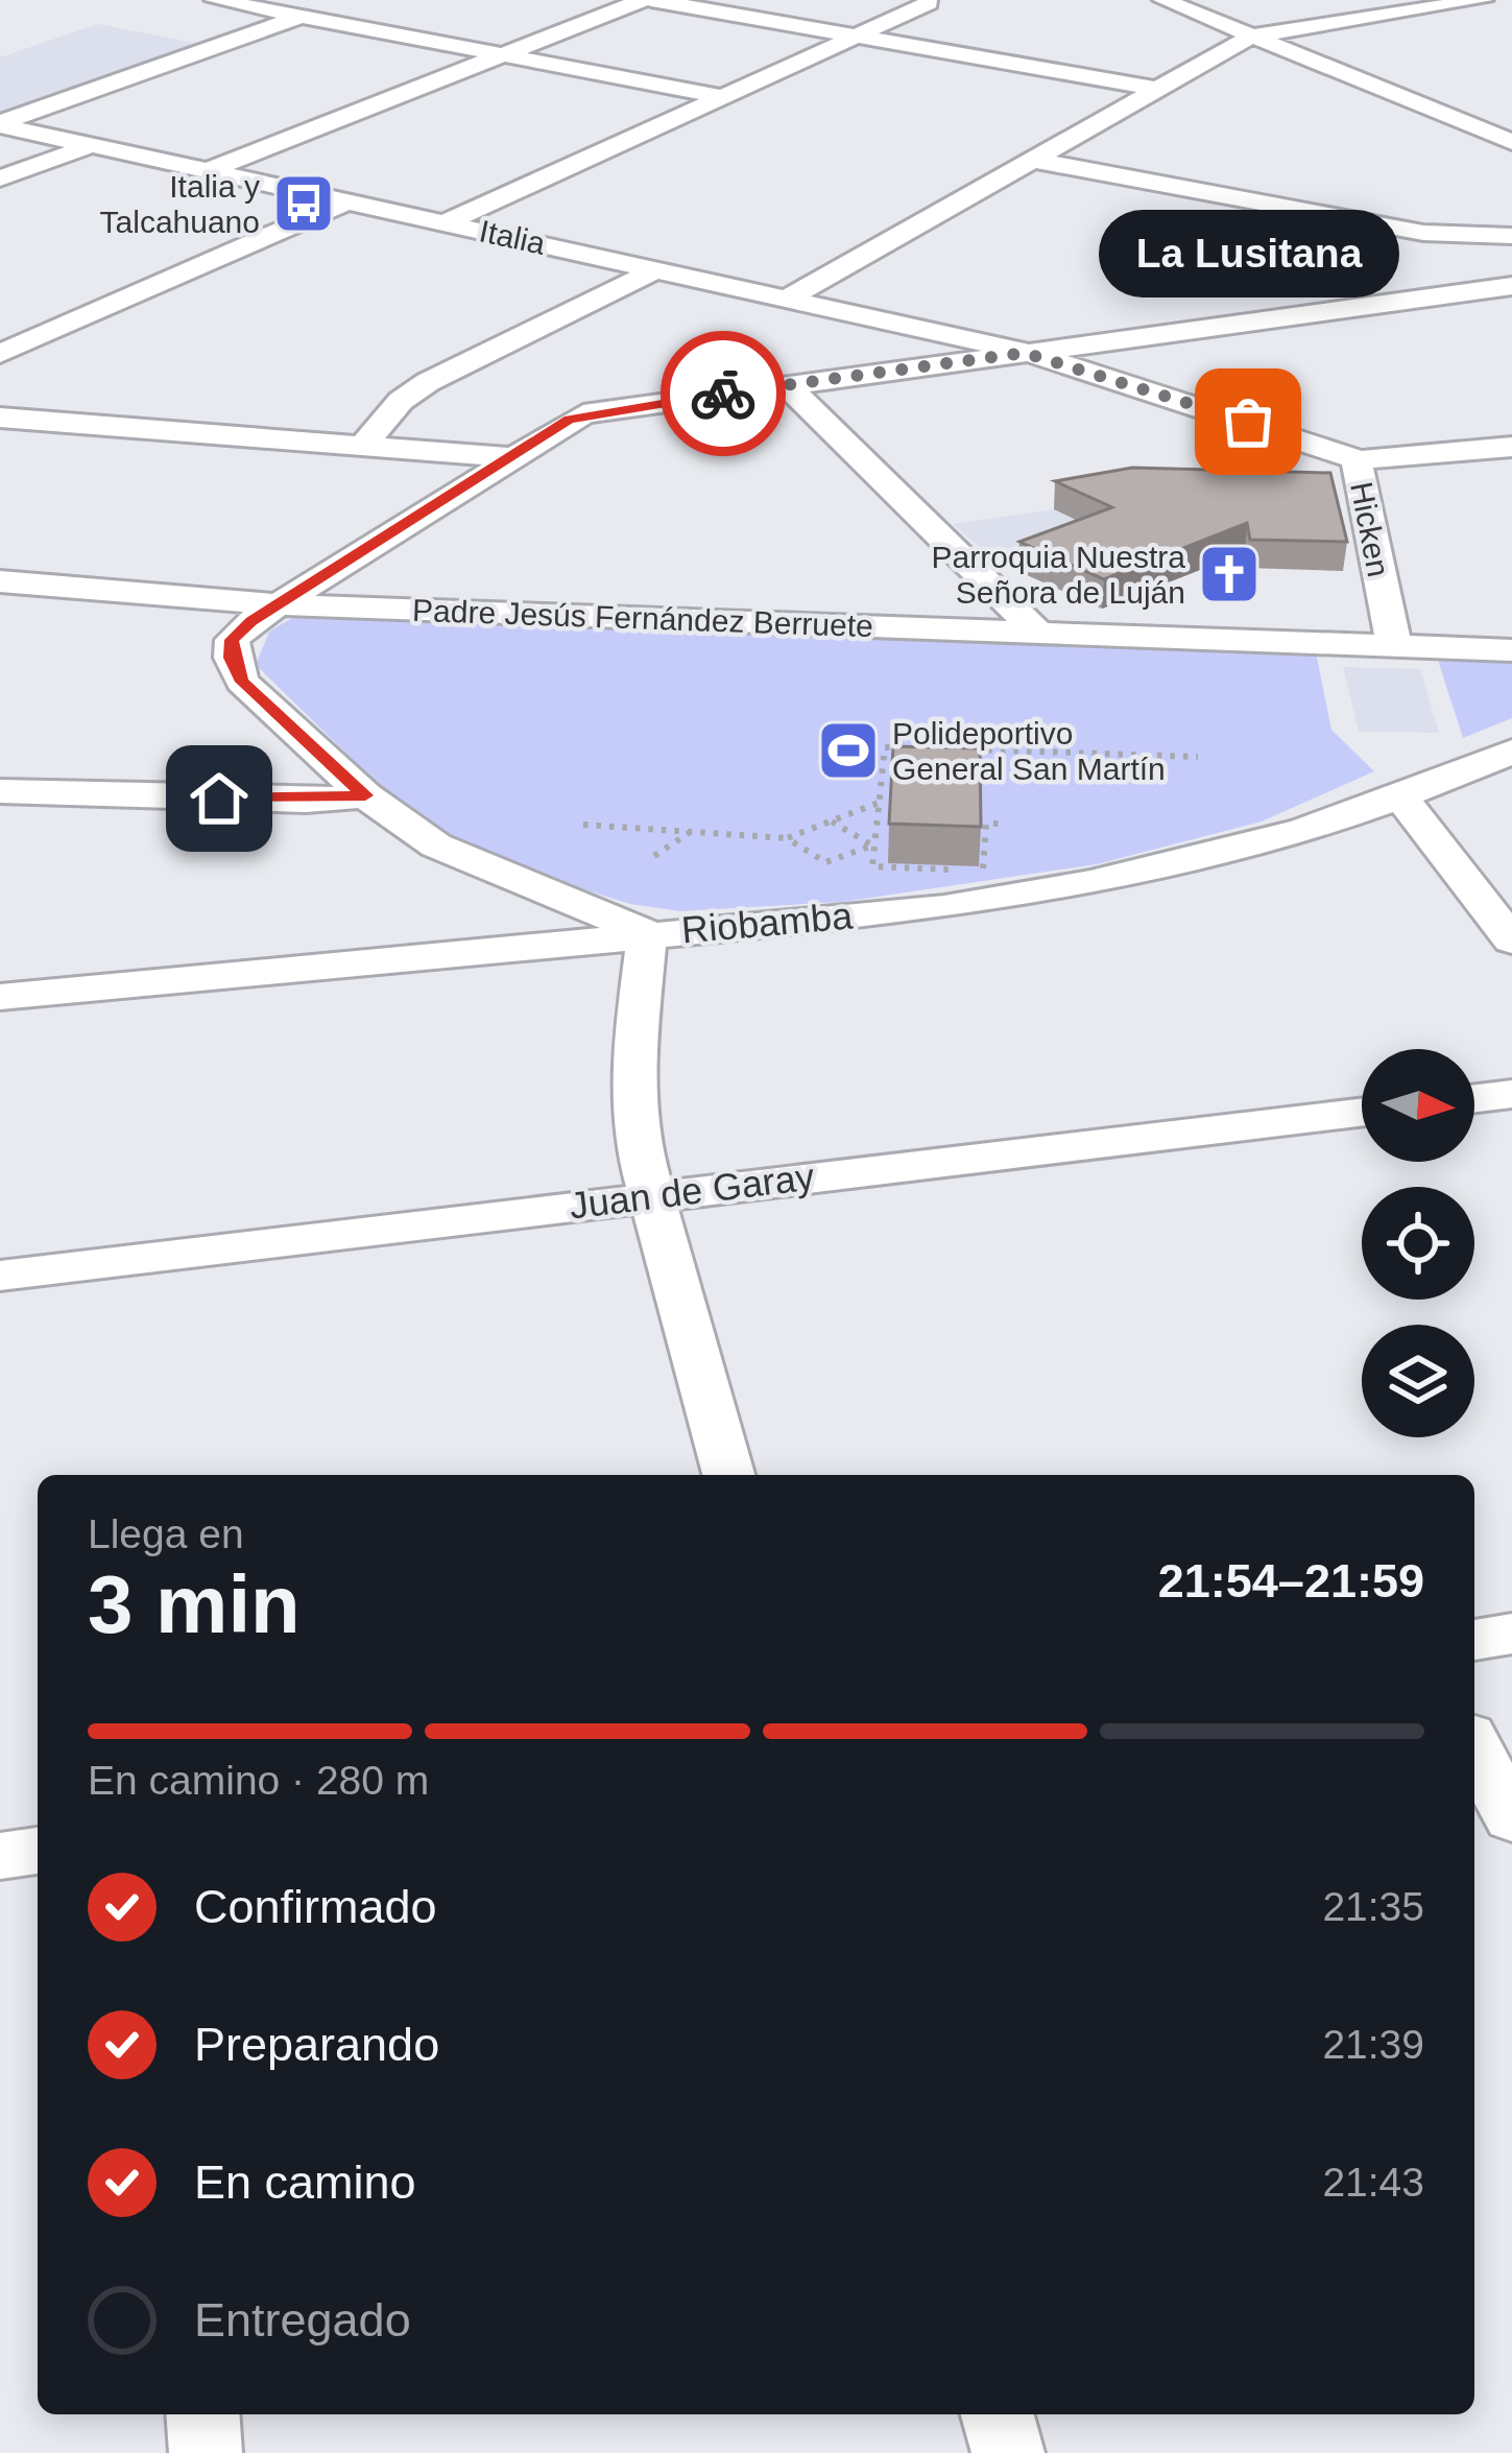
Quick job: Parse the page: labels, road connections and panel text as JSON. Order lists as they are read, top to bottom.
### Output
{
  "streets": {
    "street": [
      "Italia",
      "Hicken",
      "Padre Jesús Fernández Berruete",
      "Riobamba",
      "Juan de Garay"
    ]
  },
  "crossings": [
    ["Italia", "Hicken"],
    ["Hicken", "Padre Jesús Fernández Berruete"]
  ],
  "places": {
    "bus stop": ["Italia y Talcahuano"],
    "other": ["La Lusitana"],
    "church": ["Parroquia Nuestra Señora de Luján"],
    "sports": ["Polideportivo General San Martín"]
  },
  "north": "right",
  "page": {
    "bubble": "La Lusitana",
    "heading": ["3 min", "Llega en", "21:54–21:59"],
    "bar": "En camino · 280 m",
    "list": [
      ["Confirmado", "21:35"],
      ["Preparando", "21:39"],
      ["En camino", "21:43"],
      "Entregado"
    ]
  }
}
